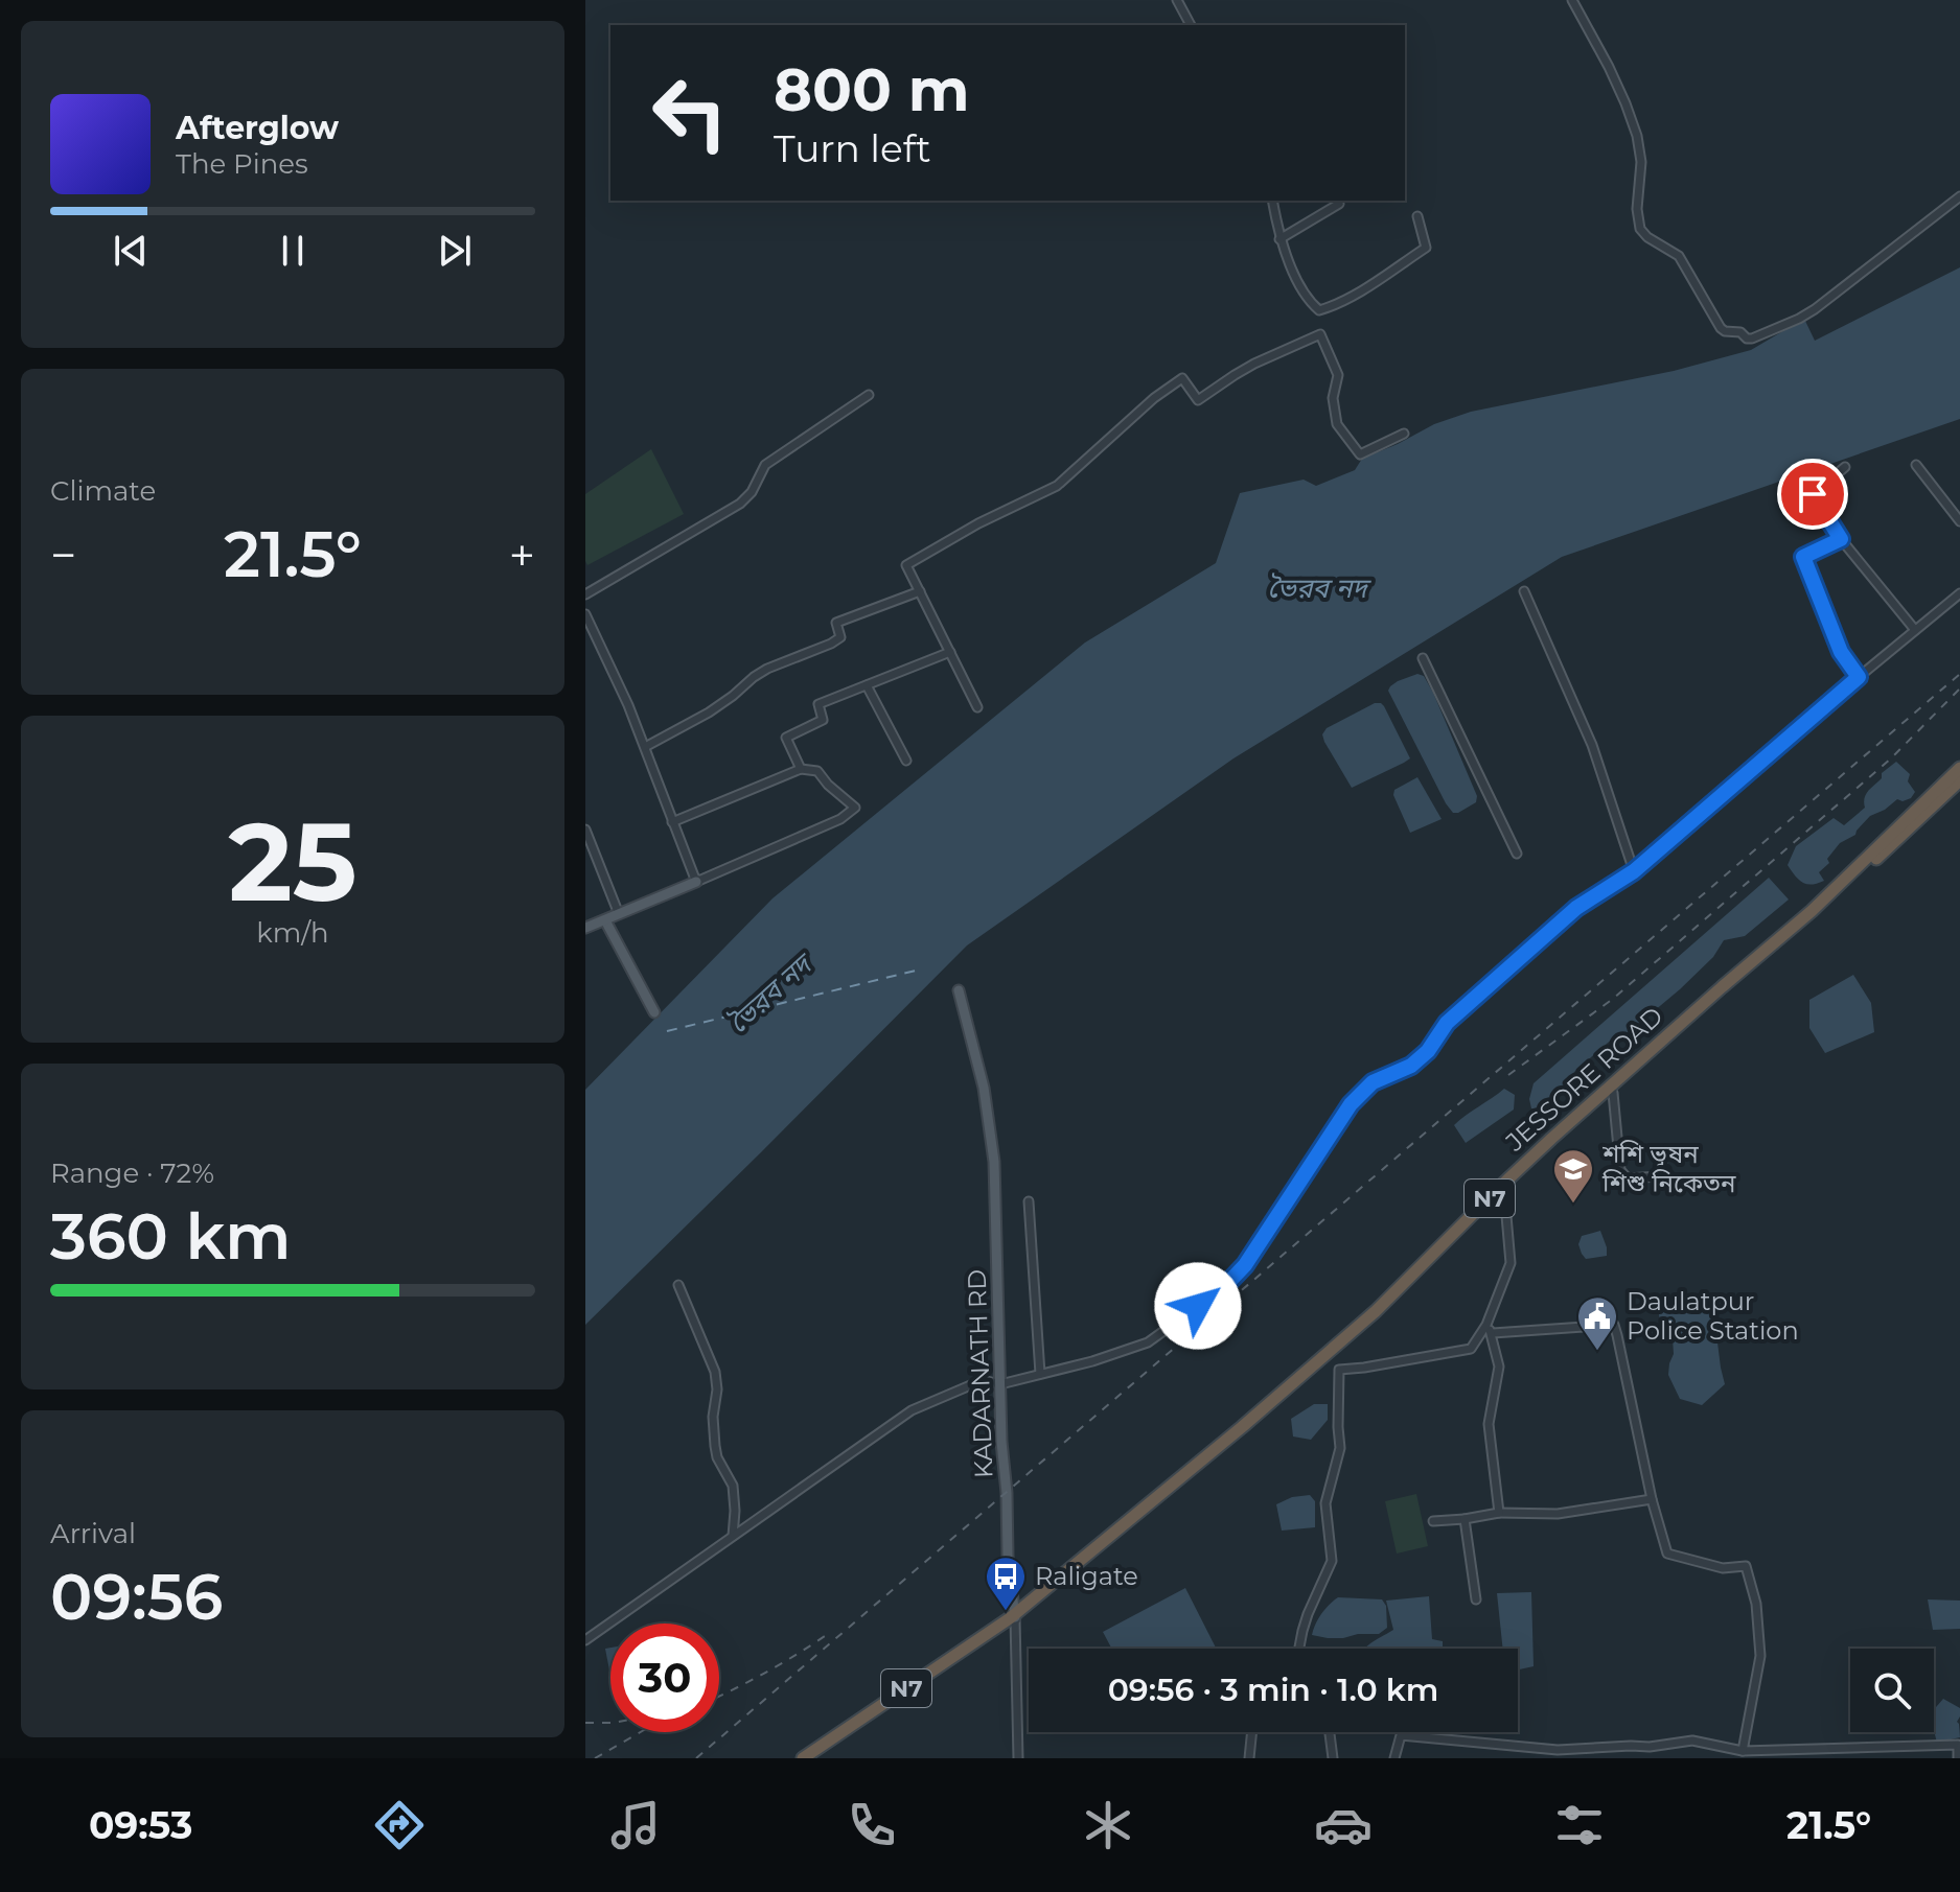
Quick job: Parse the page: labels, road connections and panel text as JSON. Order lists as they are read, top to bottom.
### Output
{
  "streets": {
    "highway": ["JESSORE ROAD", "N7"],
    "main road": ["KADARNATH RD"]
  },
  "crossings": [
    ["JESSORE ROAD", "KADARNATH RD"]
  ],
  "water": ["ভৈরব নদ"],
  "places": {
    "school or university": ["শশি ভূষন শিশু নিকেতন"],
    "public building": ["Daulatpur Police Station"],
    "bus stop": ["Raligate"]
  },
  "page": {
    "turn": ["800 m", "Turn left"],
    "song": ["Afterglow", "The Pines"],
    "tile": [
      "Climate",
      ["25", "km/h"],
      ["Range · 72%", "360 km"],
      ["Arrival", "09:56"]
    ],
    "heat": ["−", "21.5°", "+"],
    "limit": "30",
    "trip": "09:56 · 3 min · 1.0 km",
    "tabs": ["09:53", "21.5°"]
  }
}
